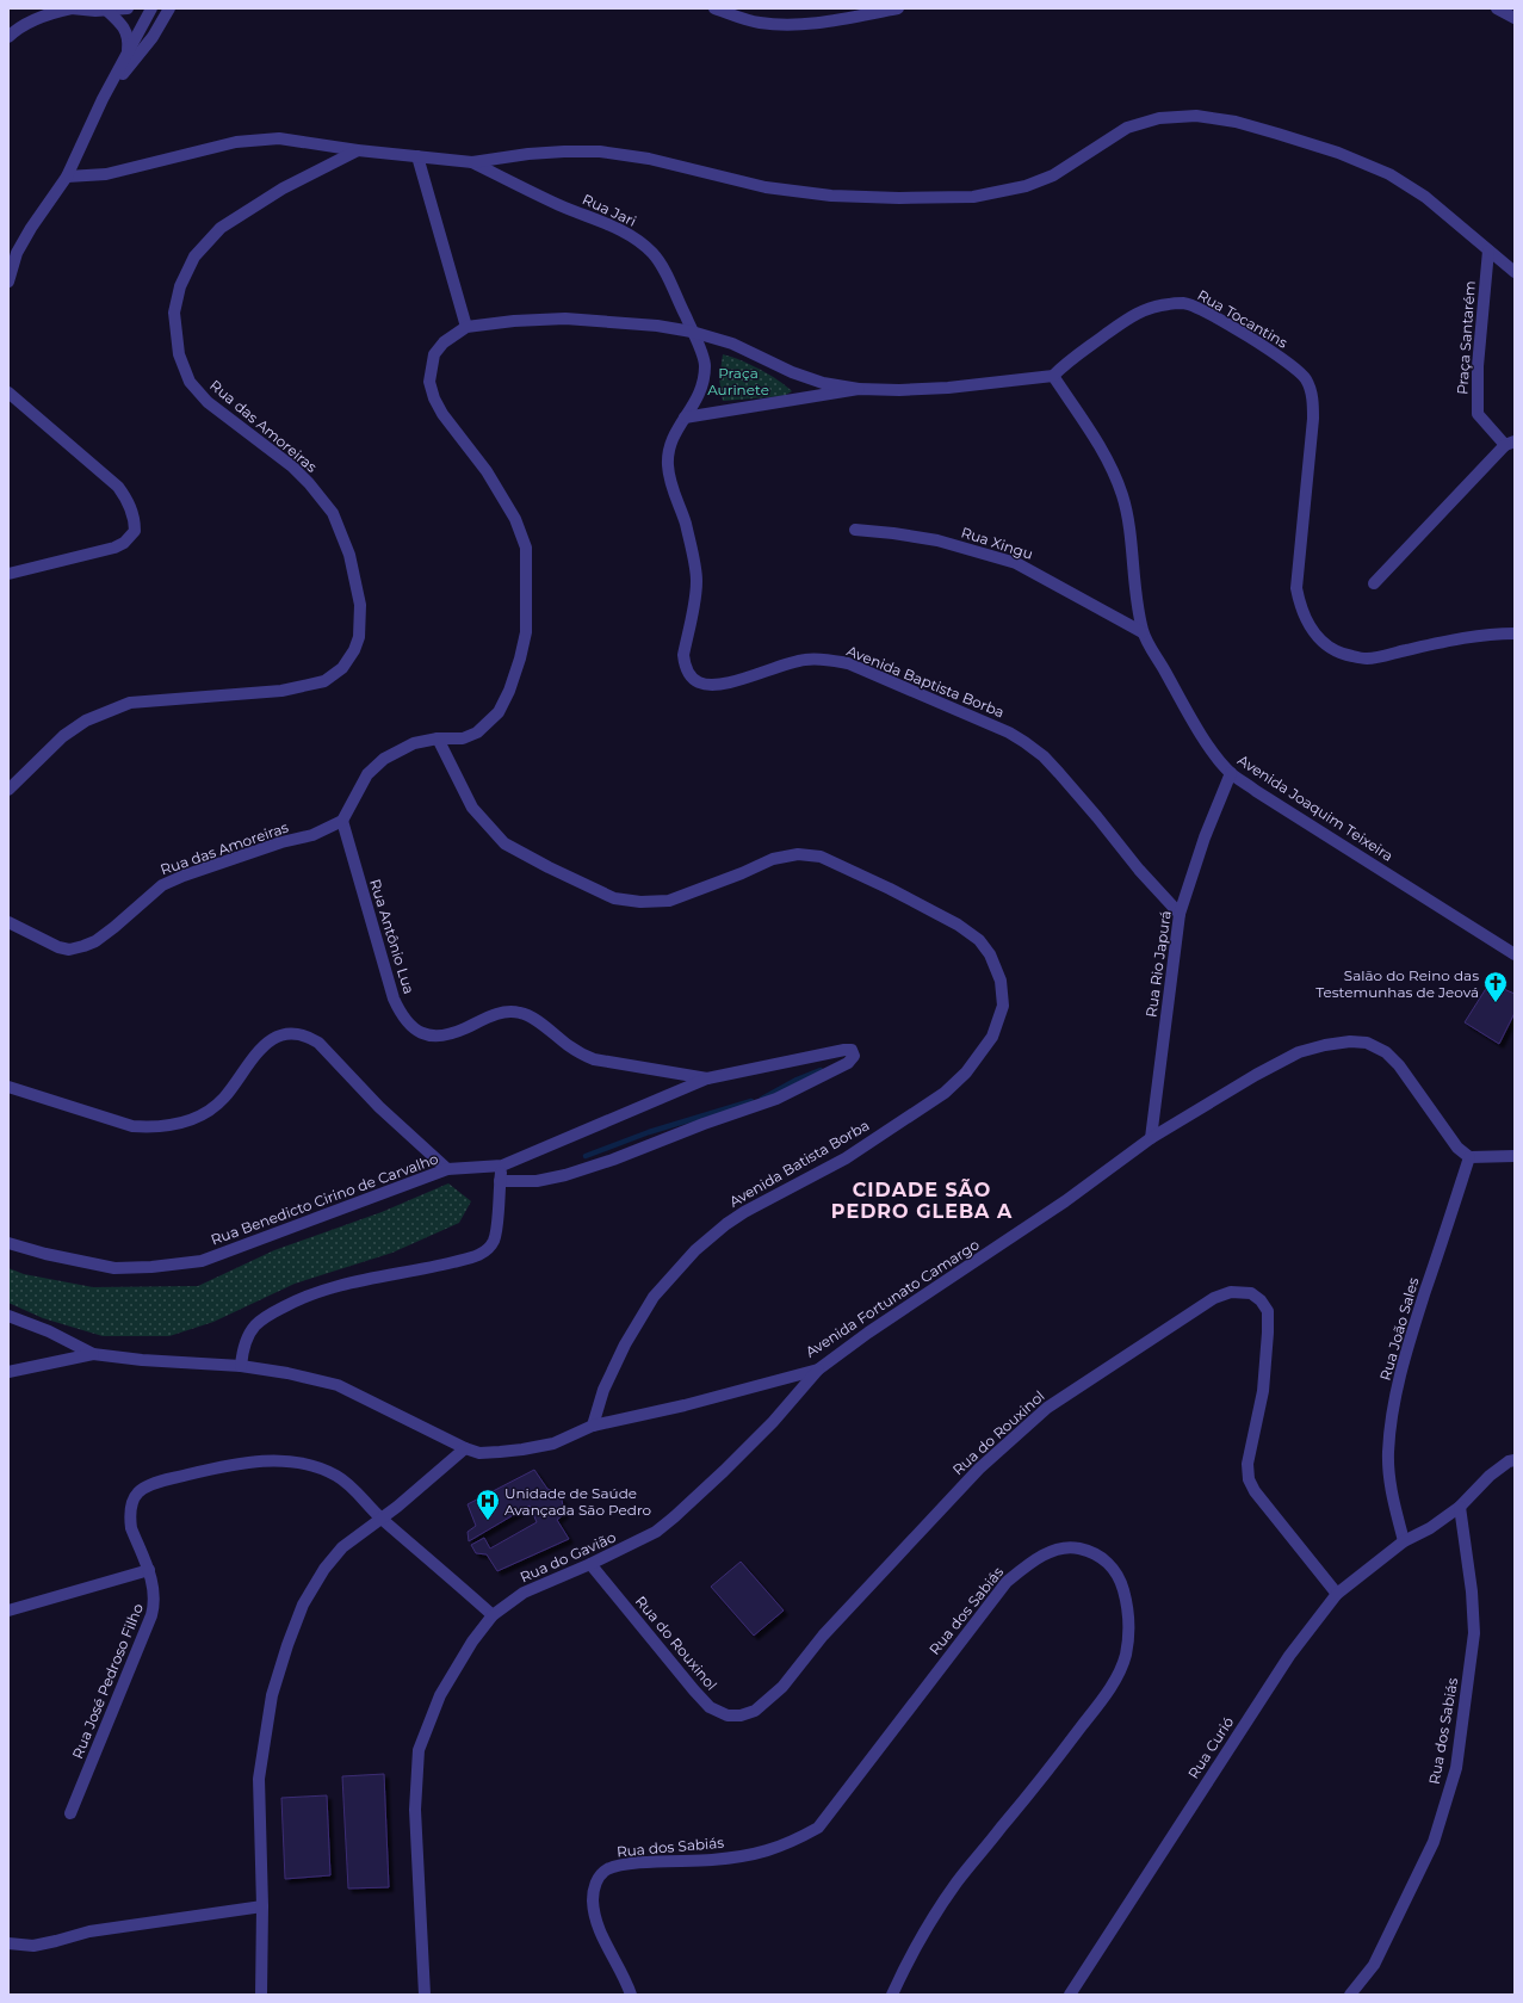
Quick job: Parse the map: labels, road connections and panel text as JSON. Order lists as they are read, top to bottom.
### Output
{
  "streets": {
    "street": [
      "Rua Jari",
      "Rua Tocantins",
      "Praça Santarém",
      "Rua das Amoreiras",
      "Rua Xingu",
      "Avenida Baptista Borba",
      "Avenida Joaquim Teixeira",
      "Rua Antônio Lua",
      "Rua Rio Japurá",
      "Avenida Batista Borba",
      "Rua Benedicto Cirino de Carvalho",
      "Avenida Fortunato Camargo",
      "Rua João Sales",
      "Rua do Rouxinol",
      "Rua do Gavião",
      "Rua dos Sabiás",
      "Rua José Pedroso Filho",
      "Rua Curió"
    ]
  },
  "crossings": [
    ["Rua Jari", "Avenida Baptista Borba"],
    ["Rua Tocantins", "Avenida Joaquim Teixeira"],
    ["Rua das Amoreiras", "Rua Antônio Lua"],
    ["Rua Xingu", "Avenida Joaquim Teixeira"],
    ["Avenida Baptista Borba", "Rua Rio Japurá"],
    ["Avenida Joaquim Teixeira", "Rua Rio Japurá"],
    ["Rua Antônio Lua", "Rua Benedicto Cirino de Carvalho"],
    ["Rua Rio Japurá", "Avenida Fortunato Camargo"],
    ["Avenida Batista Borba", "Avenida Fortunato Camargo"],
    ["Avenida Fortunato Camargo", "Rua João Sales"],
    ["Avenida Fortunato Camargo", "Rua do Gavião"],
    ["Rua João Sales", "Rua Curió"],
    ["Rua do Rouxinol", "Rua do Gavião"],
    ["Rua do Rouxinol", "Rua Curió"],
    ["Rua do Gavião", "Rua José Pedroso Filho"],
    ["Rua dos Sabiás", "Rua Curió"]
  ],
  "districts": ["CIDADE SÃO PEDRO GLEBA A"],
  "parks": ["Praça Aurinete"],
  "places": {
    "church": ["Salão do Reino das Testemunhas de Jeová"],
    "hospital": ["Unidade de Saúde Avançada São Pedro"]
  }
}
